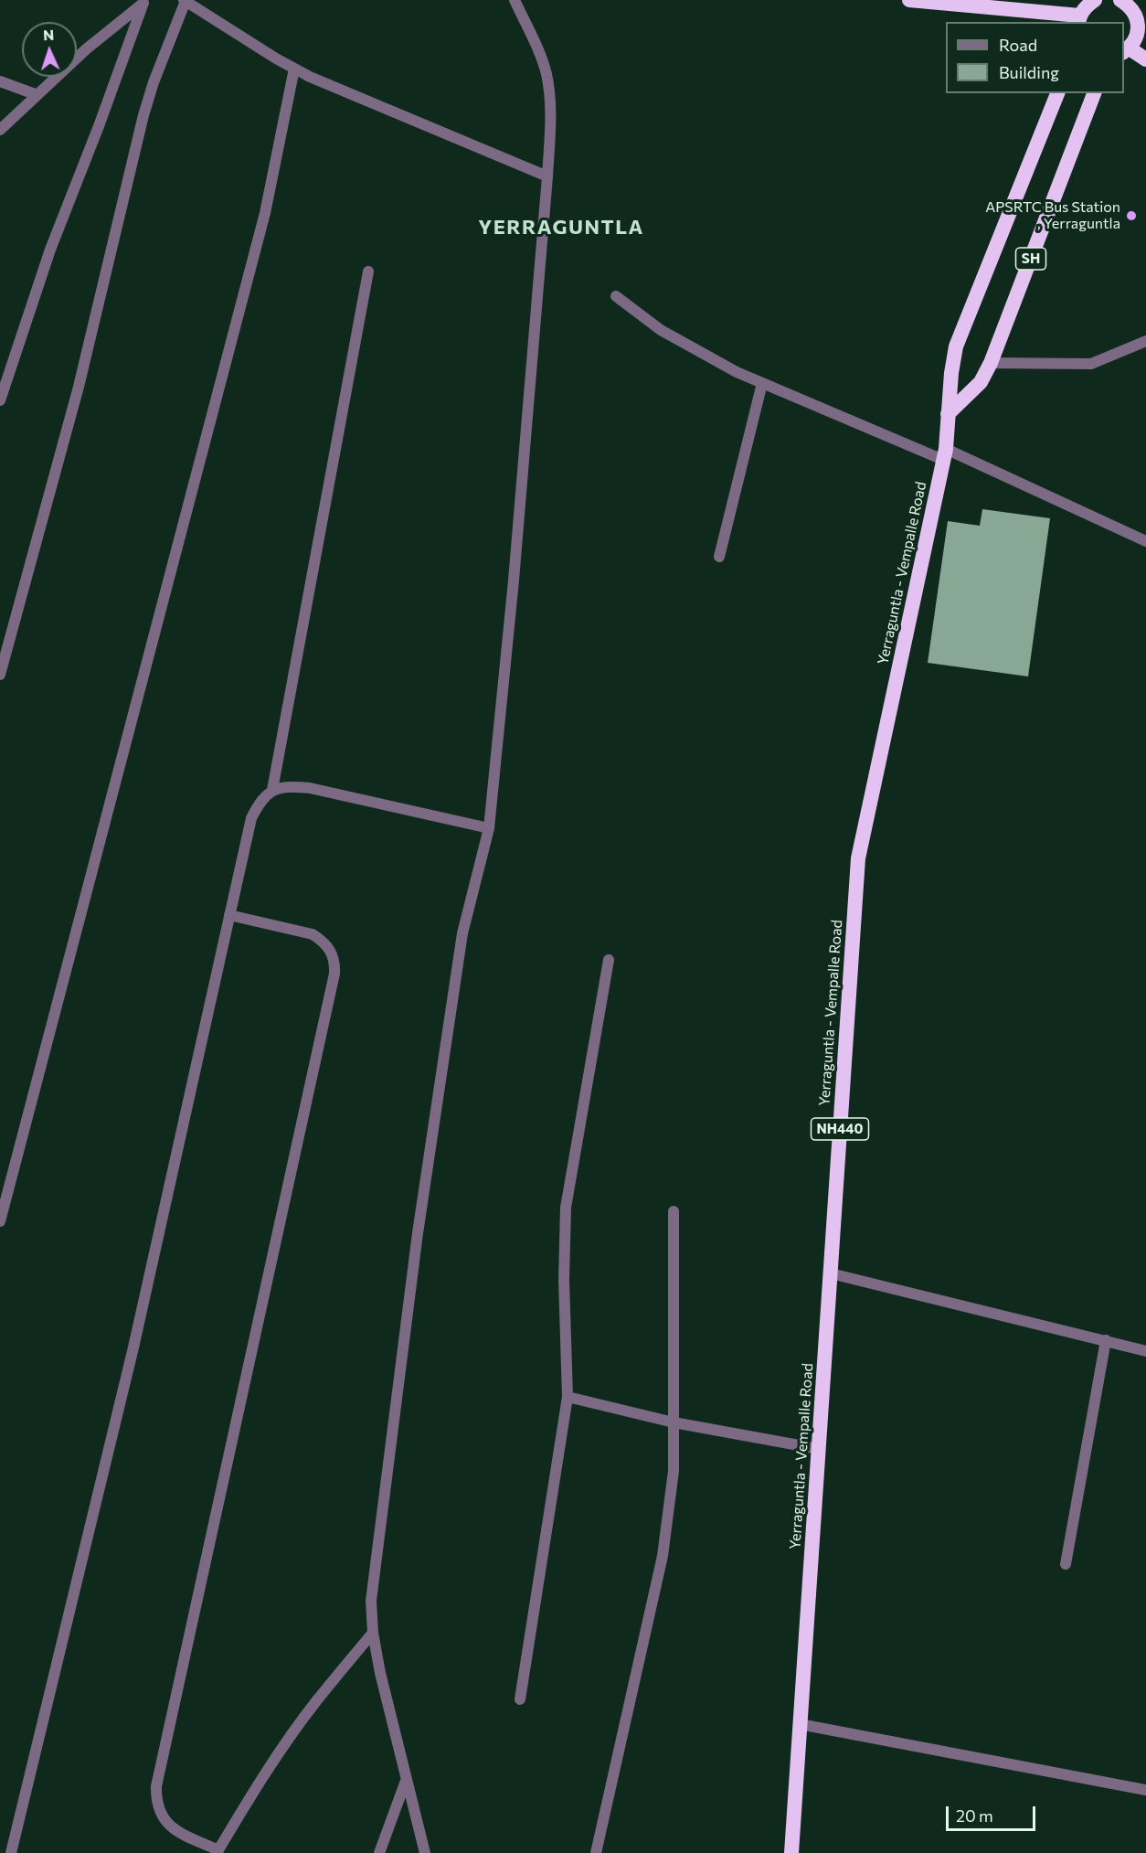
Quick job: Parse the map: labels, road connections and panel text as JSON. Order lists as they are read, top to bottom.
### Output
{
  "streets": {
    "highway": ["SH", "Yerraguntla - Vempalle Road", "NH440"]
  },
  "crossings": [
    ["SH", "Yerraguntla - Vempalle Road"]
  ],
  "districts": ["YERRAGUNTLA"],
  "places": ["APSRTC Bus Station , Yerraguntla"],
  "legend": ["Road", "Building"],
  "scale_bar": "20 m",
  "north": "top"
}
